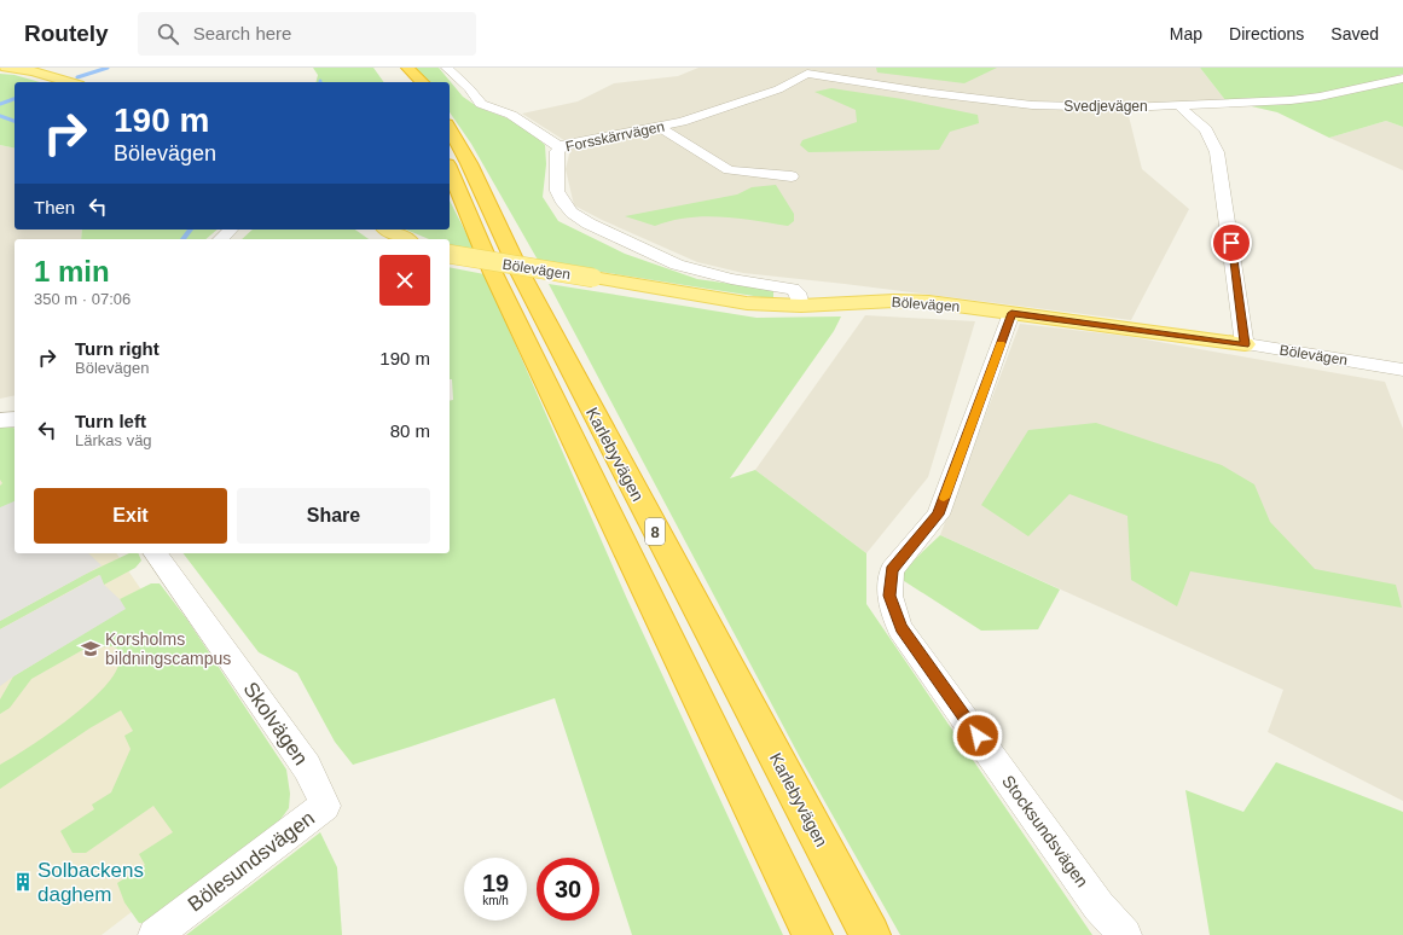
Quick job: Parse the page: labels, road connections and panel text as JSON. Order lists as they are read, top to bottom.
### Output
{
  "streets": {
    "highway": ["Karlebyvägen", "8"],
    "main road": ["Bölevägen"],
    "street": [
      "Svedjevägen",
      "Forsskärrvägen",
      "Skolvägen",
      "Stocksundsvägen",
      "Bölesundsvägen"
    ]
  },
  "crossings": [
    ["Svedjevägen", "Forsskärrvägen"],
    ["Forsskärrvägen", "Bölevägen"],
    ["Bölevägen", "Stocksundsvägen"],
    ["Skolvägen", "Bölesundsvägen"]
  ],
  "places": {
    "school or university": ["Korsholms bildningscampus"],
    "building": ["Solbackens daghem"]
  },
  "page": {
    "header": "Routely",
    "search": "Search here",
    "nav": ["Map", "Directions", "Saved"],
    "turn": ["190 m", "Bölevägen"],
    "then": "Then",
    "heading": ["1 min", "350 m · 07:06"],
    "list": [
      {
        "name": "Turn right",
        "note": "Bölevägen",
        "value": "190 m"
      },
      {
        "name": "Turn left",
        "note": "Lärkas väg",
        "value": "80 m"
      }
    ],
    "buttons": ["Exit", "Share"],
    "speed": "19 km/h",
    "limit": "30"
  }
}
